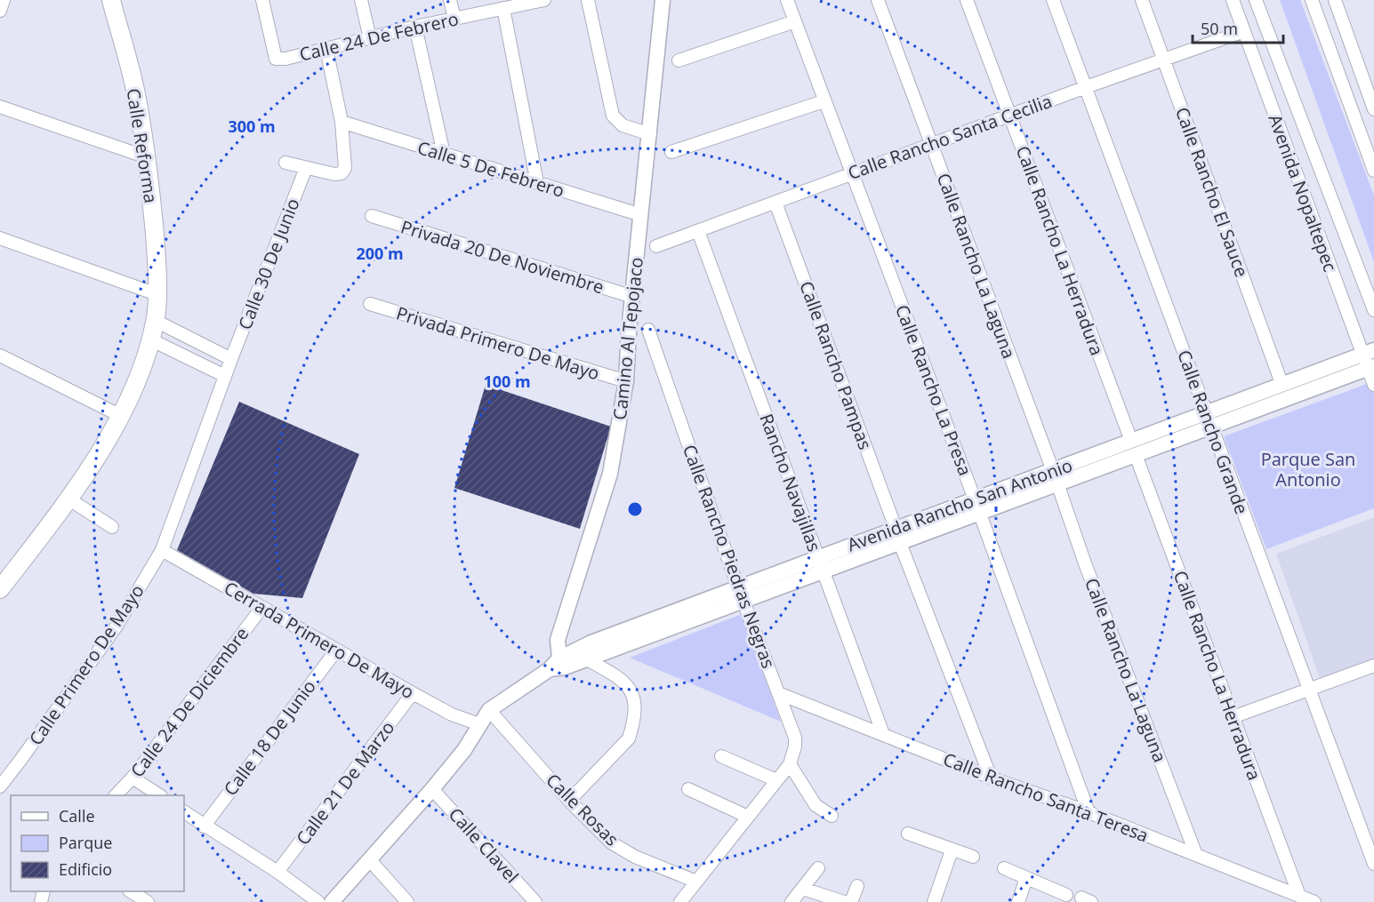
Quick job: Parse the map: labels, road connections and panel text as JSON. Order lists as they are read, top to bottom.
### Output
{
  "streets": {
    "main road": ["Calle Reforma"],
    "street": [
      "Calle 24 De Febrero",
      "Calle Rancho Santa Cecilia",
      "Calle 5 De Febrero",
      "Calle Rancho El Sauce",
      "Avenida Nopaltepec",
      "Calle Rancho La Herradura",
      "Privada 20 De Noviembre",
      "Calle 30 De Junio",
      "Calle Rancho La Laguna",
      "Camino Al Tepojaco",
      "Privada Primero De Mayo",
      "Calle Rancho Pampas",
      "Calle Rancho La Presa",
      "Calle Rancho Grande",
      "Rancho Navajillas",
      "Avenida Rancho San Antonio",
      "Calle Rancho Piedras Negras",
      "Cerrada Primero De Mayo",
      "Calle Primero De Mayo",
      "Calle 24 De Diciembre",
      "Calle 18 De Junio",
      "Calle 21 De Marzo",
      "Calle Rancho Santa Teresa",
      "Calle Rosas",
      "Calle Clavel"
    ]
  },
  "crossings": [
    ["Calle Rancho Santa Cecilia", "Calle Rancho El Sauce"],
    ["Calle Rancho Santa Cecilia", "Avenida Nopaltepec"],
    ["Calle Rancho Santa Cecilia", "Calle Rancho La Herradura"],
    ["Calle Rancho Santa Cecilia", "Calle Rancho La Laguna"],
    ["Calle Rancho Santa Cecilia", "Calle Rancho Pampas"],
    ["Calle Rancho Santa Cecilia", "Calle Rancho La Presa"],
    ["Calle Rancho Santa Cecilia", "Calle Rancho Grande"],
    ["Calle Rancho Santa Cecilia", "Rancho Navajillas"],
    ["Calle 5 De Febrero", "Camino Al Tepojaco"],
    ["Calle Rancho El Sauce", "Avenida Rancho San Antonio"],
    ["Avenida Nopaltepec", "Avenida Rancho San Antonio"],
    ["Calle Rancho La Herradura", "Avenida Rancho San Antonio"],
    ["Calle Rancho La Herradura", "Calle Rancho Santa Teresa"],
    ["Privada 20 De Noviembre", "Camino Al Tepojaco"],
    ["Calle 30 De Junio", "Calle Primero De Mayo"],
    ["Calle Rancho La Laguna", "Avenida Rancho San Antonio"],
    ["Calle Rancho La Laguna", "Calle Rancho Santa Teresa"],
    ["Camino Al Tepojaco", "Privada Primero De Mayo"],
    ["Camino Al Tepojaco", "Avenida Rancho San Antonio"],
    ["Calle Rancho Pampas", "Avenida Rancho San Antonio"],
    ["Calle Rancho La Presa", "Avenida Rancho San Antonio"],
    ["Calle Rancho La Presa", "Calle Rancho Santa Teresa"],
    ["Calle Rancho Grande", "Avenida Rancho San Antonio"],
    ["Rancho Navajillas", "Avenida Rancho San Antonio"],
    ["Rancho Navajillas", "Calle Rancho Santa Teresa"],
    ["Avenida Rancho San Antonio", "Calle Rancho Piedras Negras"],
    ["Avenida Rancho San Antonio", "Cerrada Primero De Mayo"],
    ["Avenida Rancho San Antonio", "Calle Rosas"],
    ["Avenida Rancho San Antonio", "Calle Clavel"],
    ["Calle Rancho Piedras Negras", "Calle Rancho Santa Teresa"],
    ["Calle Rancho Piedras Negras", "Calle Rosas"],
    ["Cerrada Primero De Mayo", "Calle Primero De Mayo"],
    ["Cerrada Primero De Mayo", "Calle 24 De Diciembre"],
    ["Cerrada Primero De Mayo", "Calle 18 De Junio"],
    ["Cerrada Primero De Mayo", "Calle 21 De Marzo"]
  ],
  "parks": ["Parque San Antonio"],
  "legend": ["Calle", "Parque", "Edificio"],
  "scale_bar": "50 m",
  "rings": ["300 m", "200 m", "100 m"]
}
